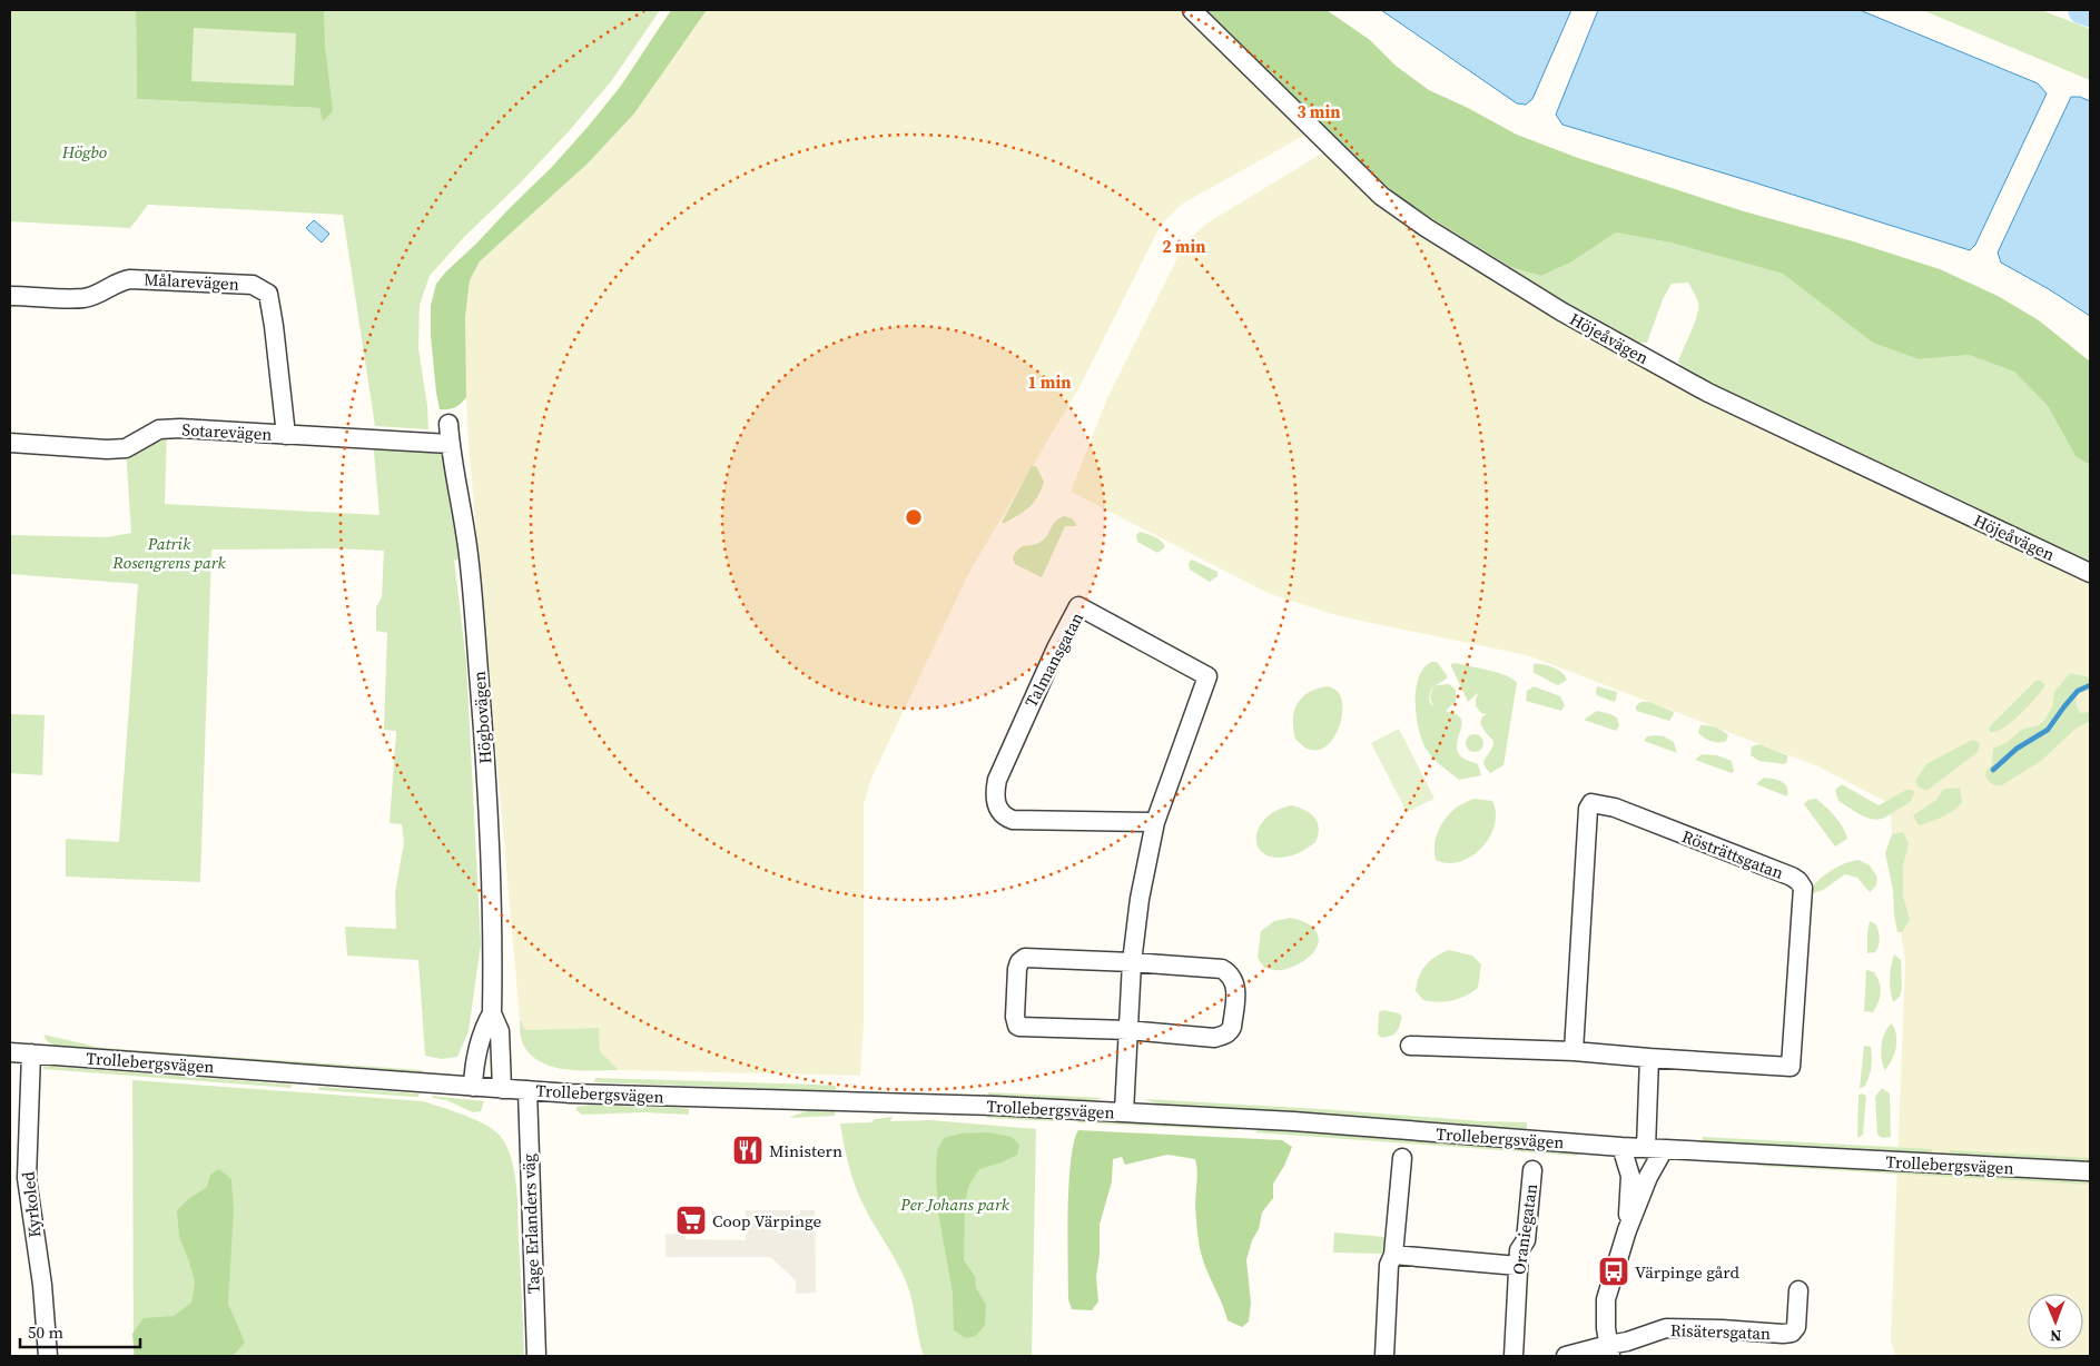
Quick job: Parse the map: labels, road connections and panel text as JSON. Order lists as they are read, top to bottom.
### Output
{
  "streets": {
    "street": [
      "Målarevägen",
      "Höjeåvägen",
      "Sotarevägen",
      "Talmansgatan",
      "Högbovägen",
      "Rösträttsgatan",
      "Trollebergsvägen",
      "Kyrkoled",
      "Tage Erlanders väg",
      "Oraniegatan",
      "Risätersgatan"
    ]
  },
  "crossings": [
    ["Målarevägen", "Sotarevägen"],
    ["Sotarevägen", "Högbovägen"],
    ["Talmansgatan", "Trollebergsvägen"],
    ["Högbovägen", "Trollebergsvägen"],
    ["Trollebergsvägen", "Kyrkoled"],
    ["Trollebergsvägen", "Tage Erlanders väg"]
  ],
  "parks": ["Högbo", "Patrik Rosengrens park", "Per Johans park"],
  "places": {
    "restaurant": ["Ministern"],
    "supermarket": ["Coop Värpinge"],
    "bus stop": ["Värpinge gård"]
  },
  "scale_bar": "50 m",
  "north": "bottom",
  "rings": ["3 min", "2 min", "1 min"]
}
